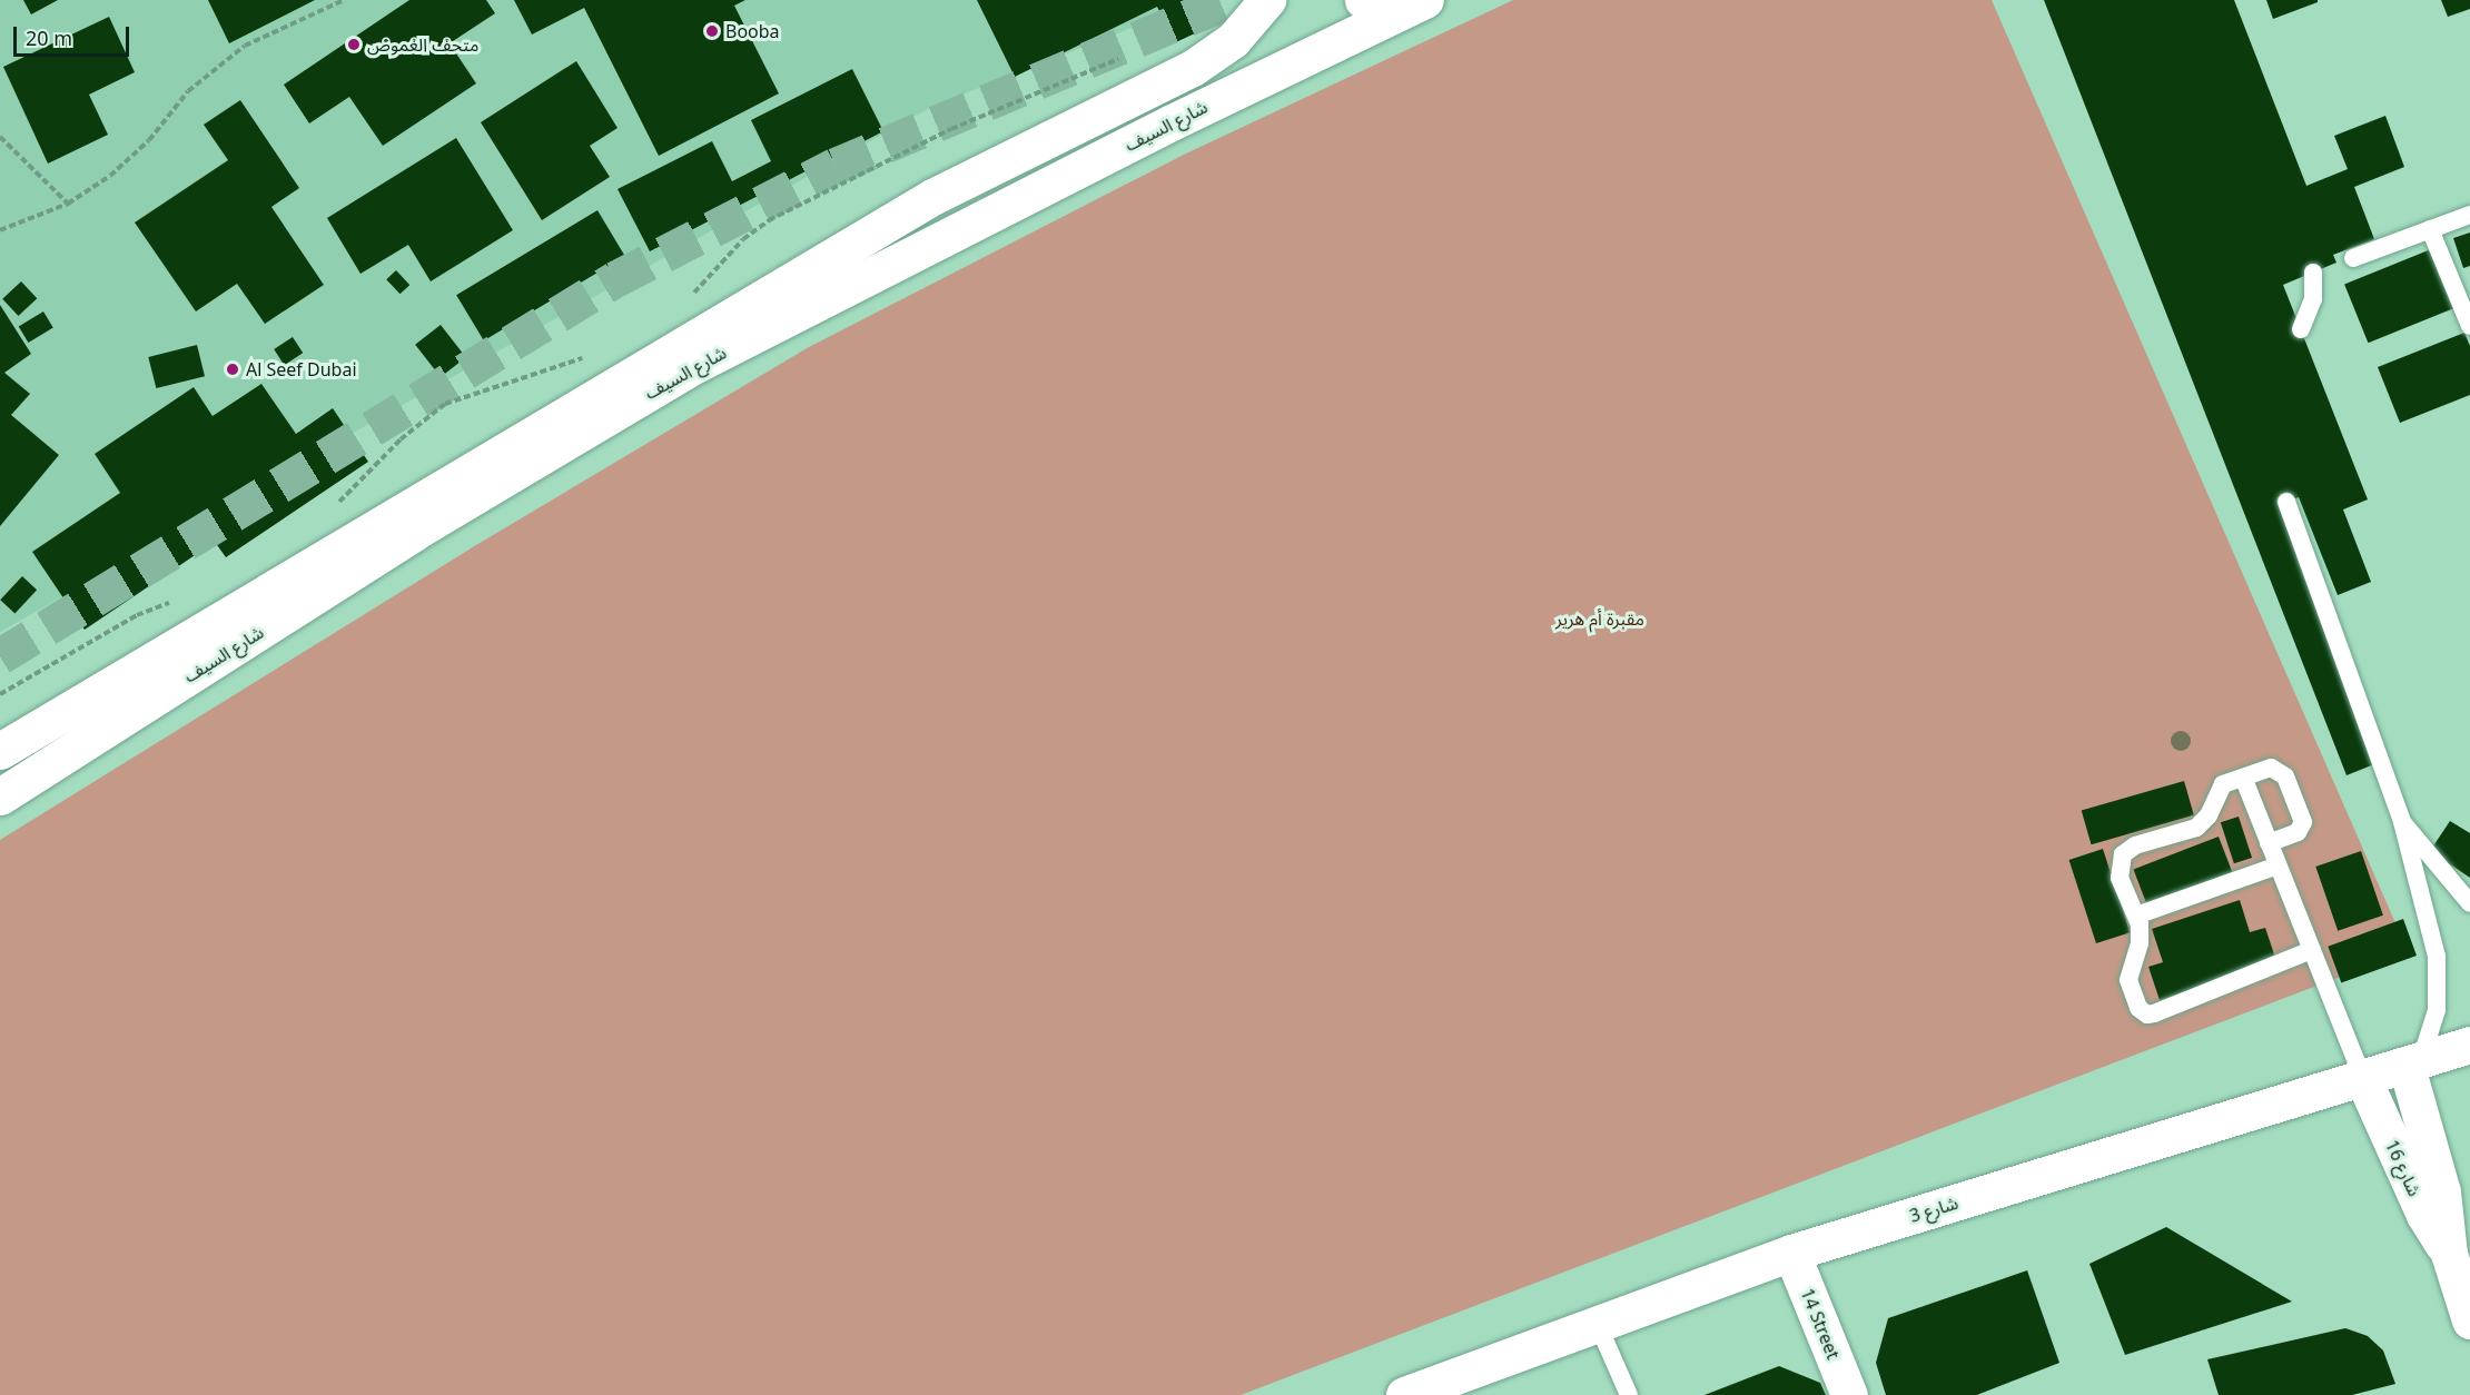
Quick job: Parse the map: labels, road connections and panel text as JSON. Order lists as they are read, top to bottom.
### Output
{
  "streets": {
    "street": [
      "شارع السيف",
      "شارع 16",
      "شارع 3",
      "14 Street"
    ]
  },
  "crossings": [
    ["شارع 16", "شارع 3"],
    ["شارع 3", "14 Street"]
  ],
  "parks": ["مقبرة أم هرير"],
  "places": ["Booba", "متحف الغموض", "Al Seef Dubai"],
  "scale_bar": "20 m"
}
